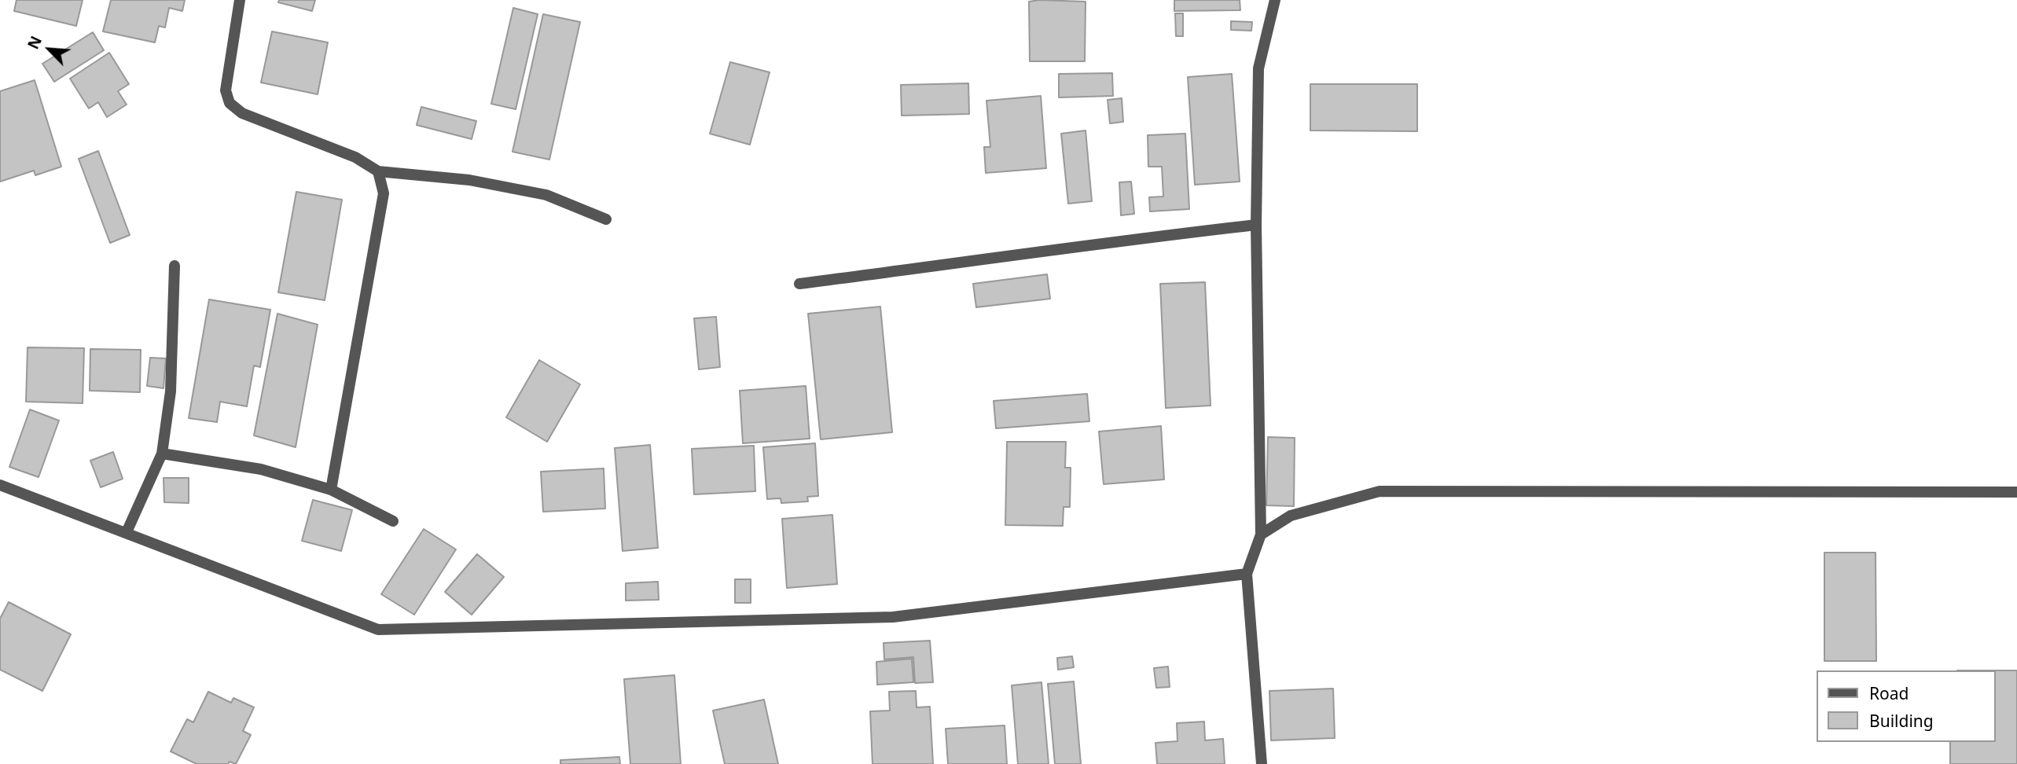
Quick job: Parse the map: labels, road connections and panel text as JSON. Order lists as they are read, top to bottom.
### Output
{
  "legend": ["Road", "Building"],
  "north": "top left"
}
